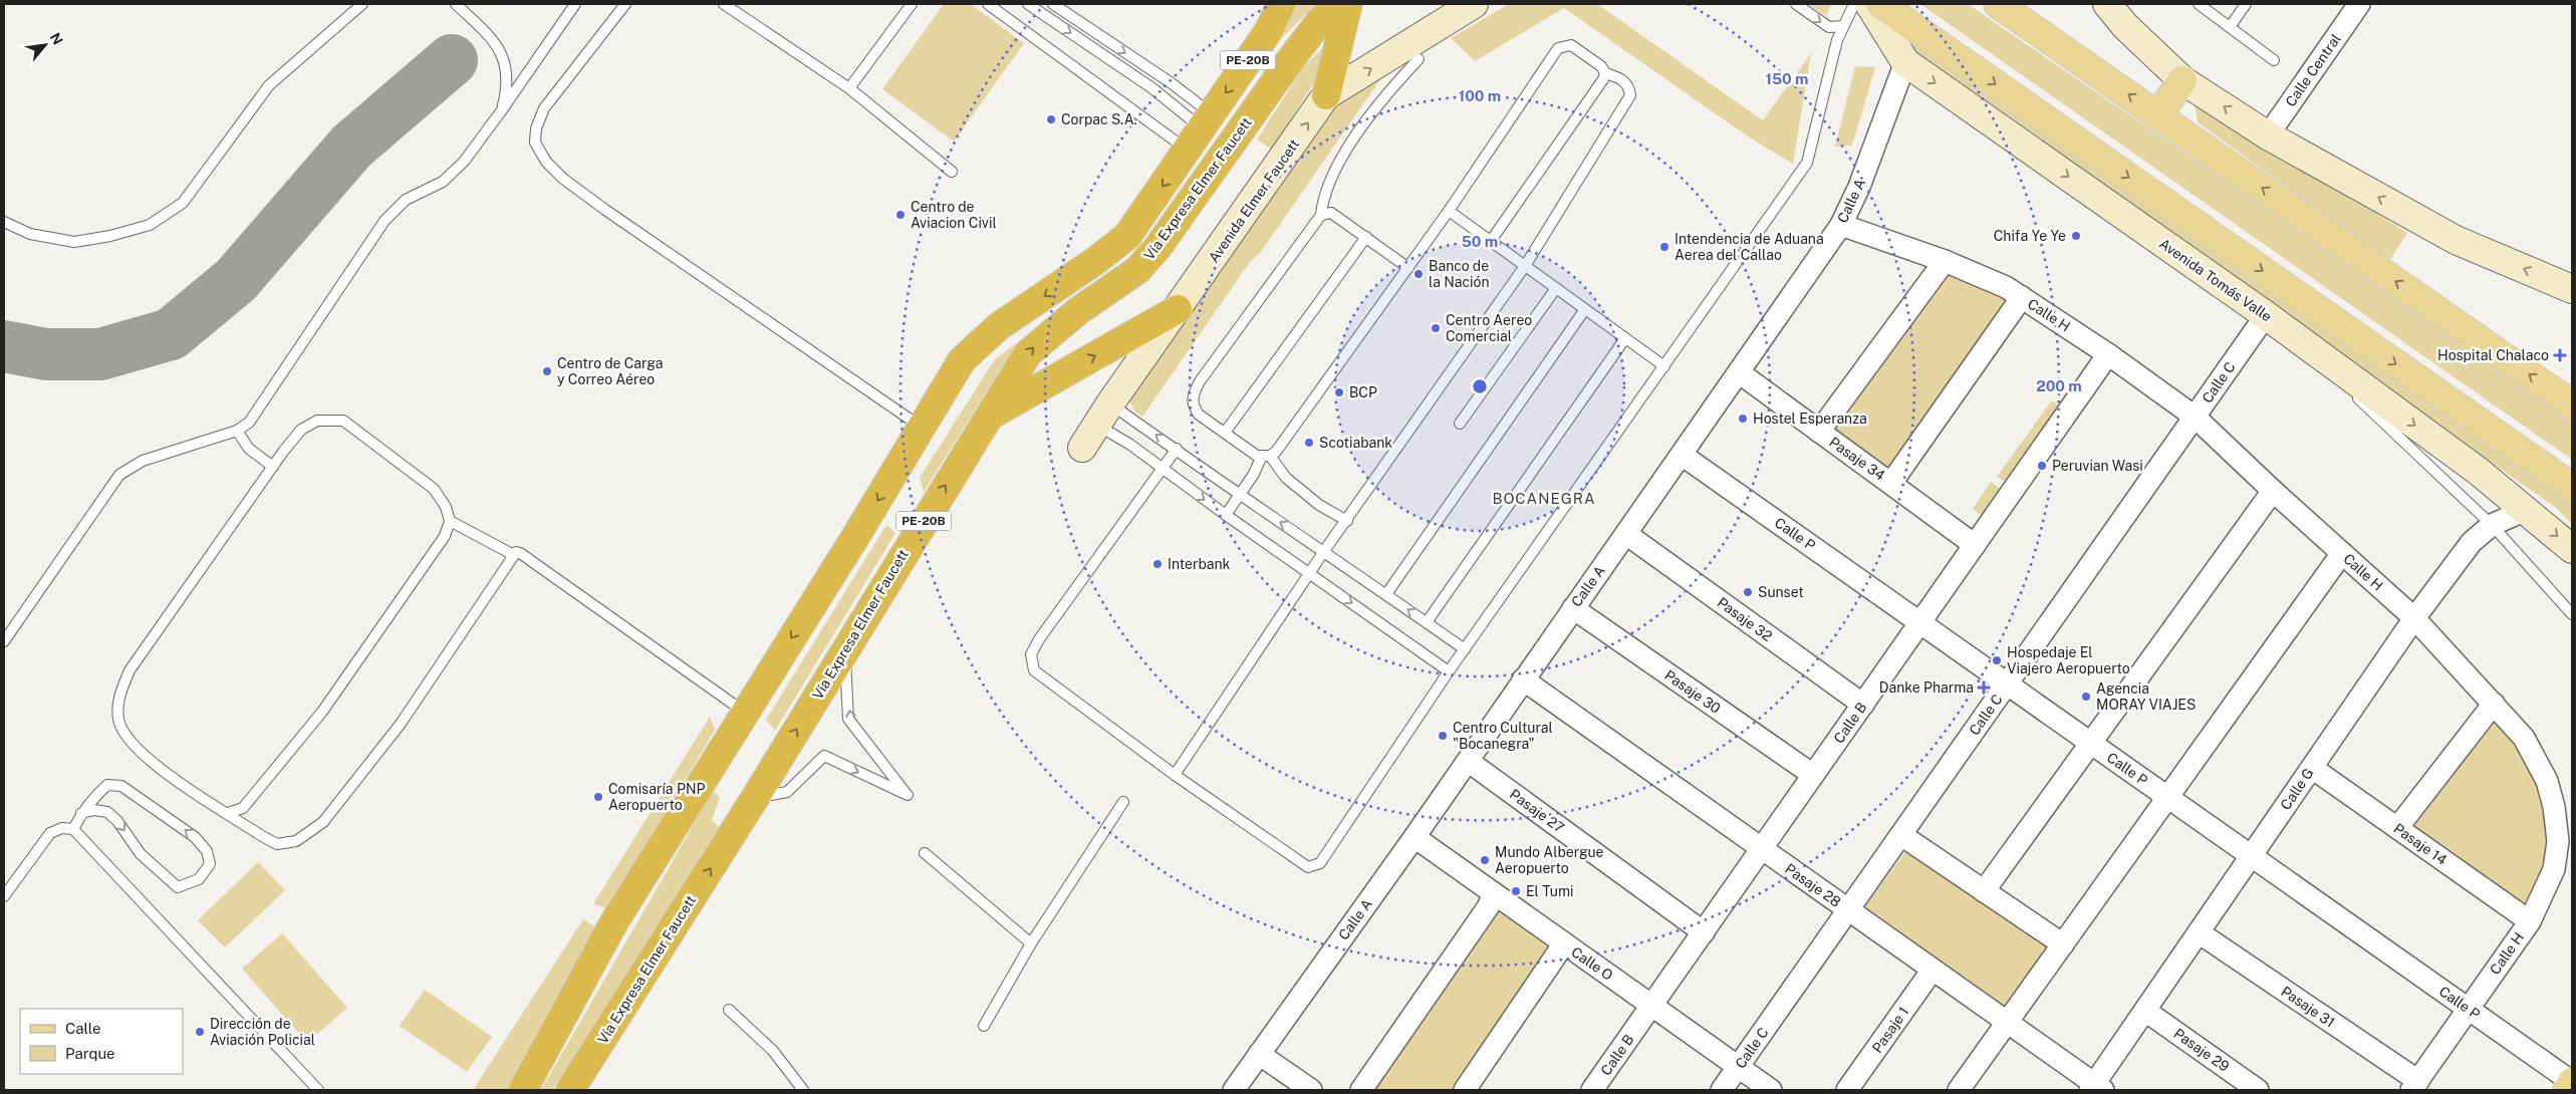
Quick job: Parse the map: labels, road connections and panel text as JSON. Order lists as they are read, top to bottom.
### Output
{
  "streets": {
    "highway": ["PE-20B", "Vía Expresa Elmer Faucett"],
    "main road": ["Avenida Elmer Faucett", "Avenida Tomás Valle"],
    "street": [
      "Calle Central",
      "Calle A",
      "Calle H",
      "Calle C",
      "Pasaje 34",
      "Calle P",
      "Pasaje 32",
      "Pasaje 30",
      "Calle B",
      "Calle G",
      "Pasaje 27",
      "Pasaje 14",
      "Pasaje 28",
      "Calle O",
      "Pasaje 31",
      "Pasaje 1",
      "Pasaje 29"
    ]
  },
  "crossings": [
    ["Calle A", "Avenida Tomás Valle"],
    ["Calle A", "Calle H"],
    ["Calle A", "Pasaje 34"],
    ["Calle A", "Calle P"],
    ["Calle A", "Pasaje 32"],
    ["Calle A", "Pasaje 30"],
    ["Calle A", "Pasaje 27"],
    ["Calle A", "Pasaje 28"],
    ["Calle A", "Calle O"],
    ["Avenida Tomás Valle", "Calle C"],
    ["Avenida Tomás Valle", "Calle G"],
    ["Calle H", "Calle C"],
    ["Calle H", "Calle P"],
    ["Calle H", "Calle B"],
    ["Calle H", "Calle G"],
    ["Calle H", "Pasaje 14"],
    ["Calle H", "Pasaje 31"],
    ["Calle C", "Calle P"],
    ["Calle C", "Pasaje 28"],
    ["Calle C", "Calle O"],
    ["Pasaje 34", "Calle B"],
    ["Calle P", "Calle B"],
    ["Calle P", "Calle G"],
    ["Pasaje 32", "Calle B"],
    ["Pasaje 30", "Calle B"],
    ["Calle B", "Pasaje 27"],
    ["Calle B", "Pasaje 28"],
    ["Calle B", "Calle O"],
    ["Calle G", "Pasaje 14"],
    ["Calle G", "Pasaje 28"],
    ["Calle G", "Pasaje 31"],
    ["Calle G", "Pasaje 29"],
    ["Pasaje 28", "Pasaje 1"]
  ],
  "one_way": ["Avenida Elmer Faucett"],
  "districts": ["BOCANEGRA"],
  "places": {
    "other": [
      "Corpac S.A.",
      "Centro de Aviacion Civil",
      "Chifa Ye Ye",
      "Intendencia de Aduana Aerea del Callao",
      "Banco de la Nación",
      "Centro Aereo Comercial",
      "Centro de Carga y Correo Aéreo",
      "BCP",
      "Hostel Esperanza",
      "Scotiabank",
      "Peruvian Wasi",
      "Interbank",
      "Sunset",
      "Hospedaje El Viajero Aeropuerto",
      "Agencia MORAY VIAJES",
      "Centro Cultural \"Bocanegra\"",
      "Comisaría PNP Aeropuerto",
      "Mundo Albergue Aeropuerto",
      "El Tumi",
      "Dirección de Aviación Policial"
    ],
    "health": ["Hospital Chalaco", "Danke Pharma"]
  },
  "legend": ["Calle", "Parque"],
  "north": "top right",
  "rings": [
    "150 m",
    "100 m",
    "50 m",
    "200 m"
  ]
}
